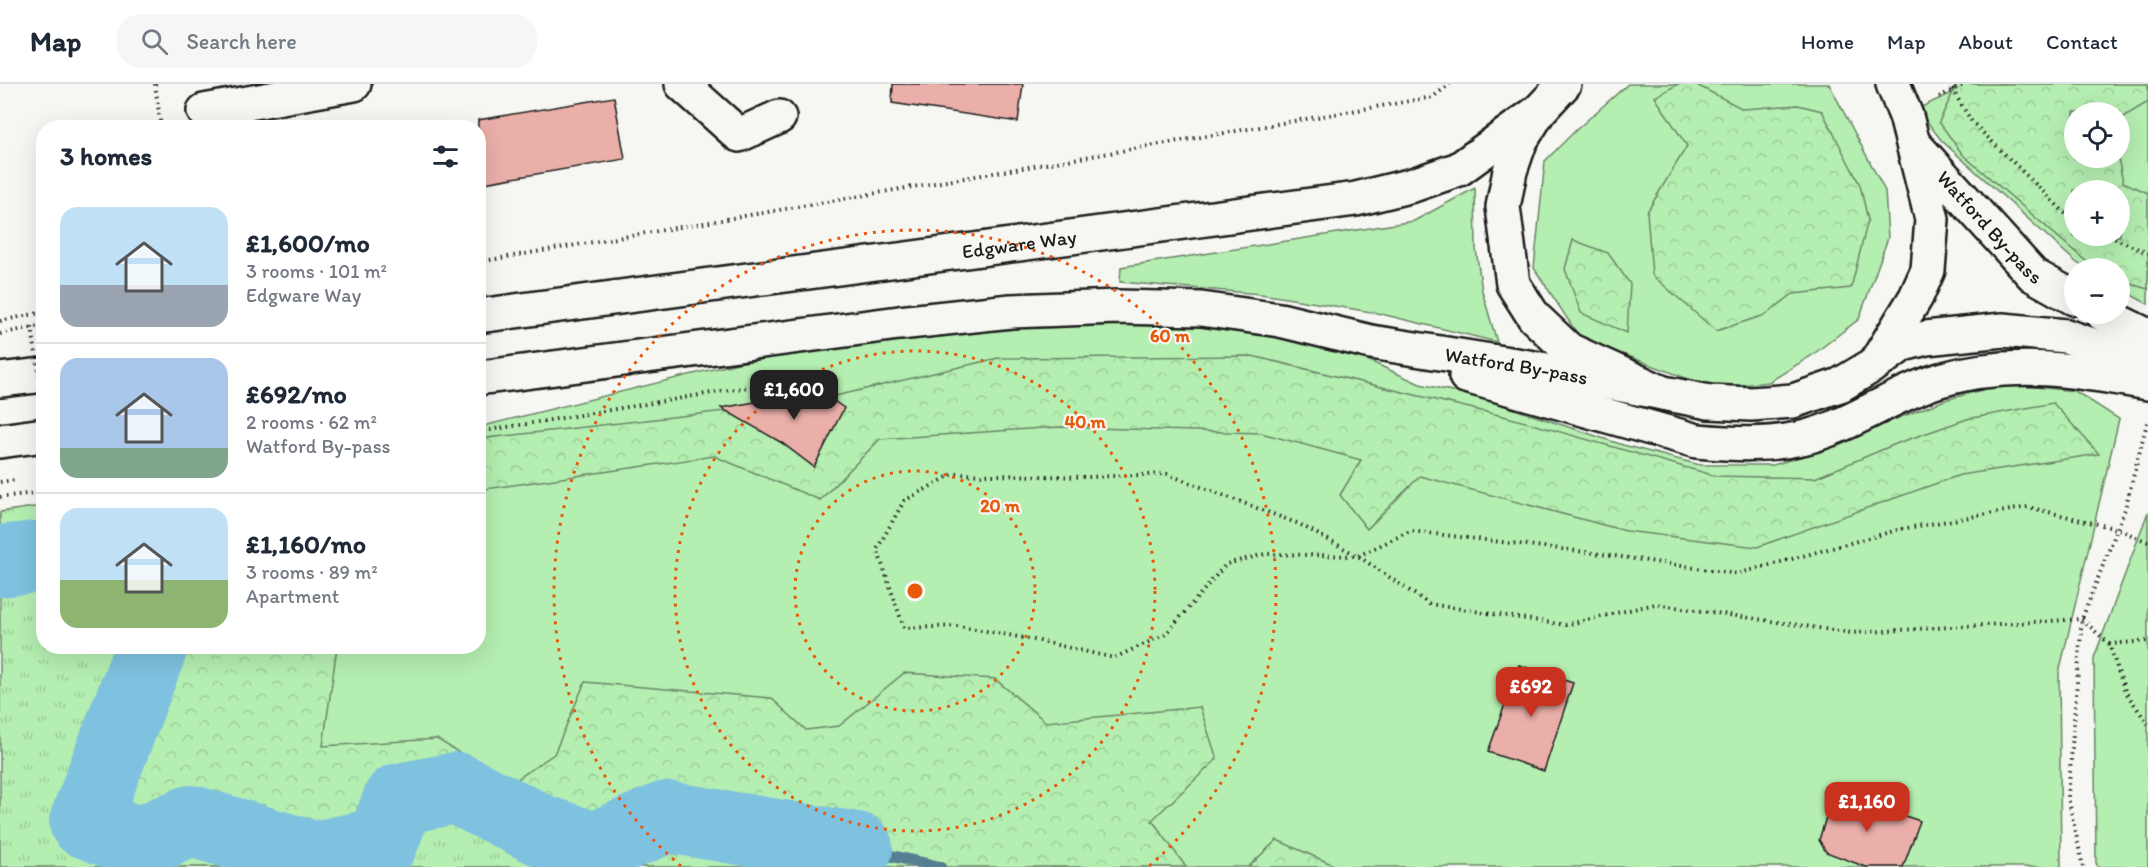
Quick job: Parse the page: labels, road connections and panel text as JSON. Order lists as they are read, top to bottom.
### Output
{
  "streets": {
    "main road": ["Watford By-pass", "Edgware Way"]
  },
  "page": {
    "header": "Map",
    "search": "Search here",
    "nav": [
      "Home",
      "Map",
      "About",
      "Contact"
    ],
    "map_buttons": ["+", "−"],
    "heading": "3 homes",
    "list": [
      {
        "name": "£1,600/mo",
        "note": "3 rooms · 101 m² · Edgware Way"
      },
      {
        "name": "£692/mo",
        "note": "2 rooms · 62 m² · Watford By-pass"
      },
      {
        "name": "£1,160/mo",
        "note": "3 rooms · 89 m² · Apartment"
      }
    ],
    "price": ["£1,600", "£692", "£1,160"]
  },
  "rings": ["60 m", "40 m", "20 m"]
}
